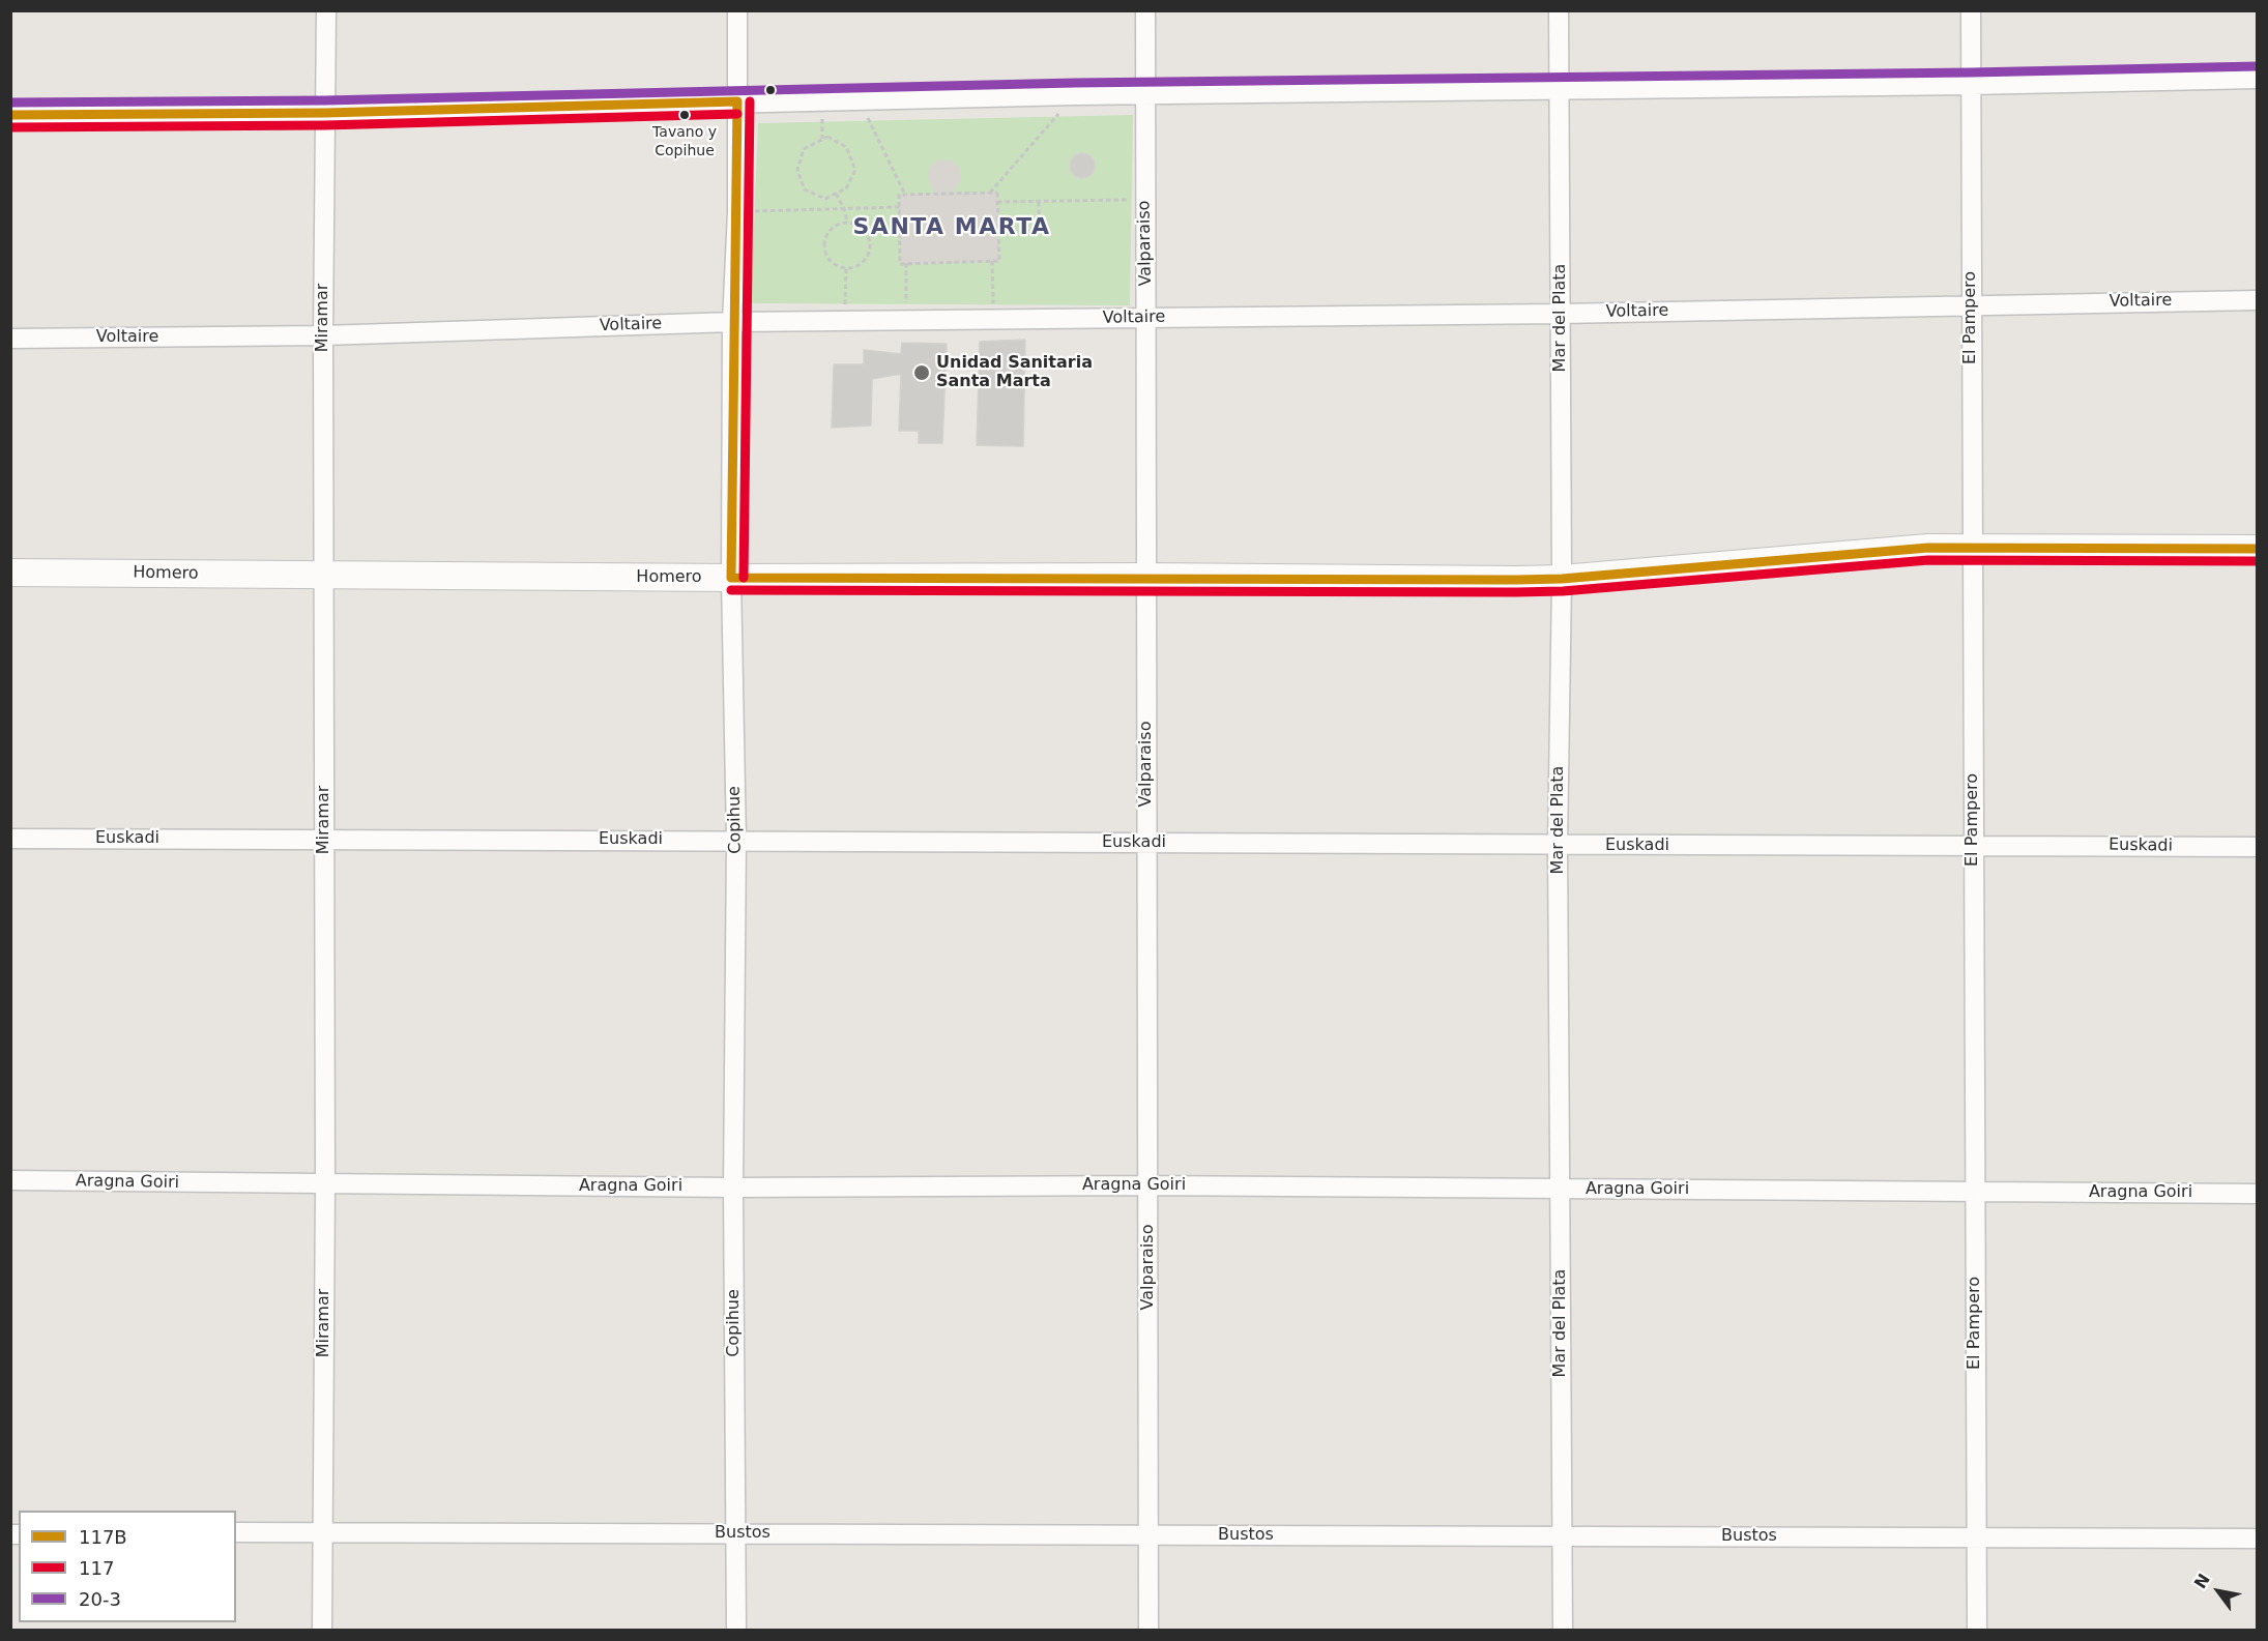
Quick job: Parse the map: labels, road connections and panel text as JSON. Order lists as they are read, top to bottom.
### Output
{
  "streets": {
    "main road": ["Homero"],
    "street": [
      "Valparaiso",
      "Voltaire",
      "Miramar",
      "Mar del Plata",
      "El Pampero",
      "Copihue",
      "Euskadi",
      "Aragna Goiri",
      "Bustos"
    ]
  },
  "crossings": [
    ["Valparaiso", "Voltaire"],
    ["Valparaiso", "Homero"],
    ["Valparaiso", "Euskadi"],
    ["Valparaiso", "Aragna Goiri"],
    ["Valparaiso", "Bustos"],
    ["Voltaire", "Miramar"],
    ["Voltaire", "Mar del Plata"],
    ["Voltaire", "El Pampero"],
    ["Voltaire", "Copihue"],
    ["Miramar", "Homero"],
    ["Miramar", "Euskadi"],
    ["Miramar", "Aragna Goiri"],
    ["Miramar", "Bustos"],
    ["Mar del Plata", "Homero"],
    ["Mar del Plata", "Euskadi"],
    ["Mar del Plata", "Aragna Goiri"],
    ["Mar del Plata", "Bustos"],
    ["El Pampero", "Homero"],
    ["El Pampero", "Euskadi"],
    ["El Pampero", "Aragna Goiri"],
    ["El Pampero", "Bustos"],
    ["Homero", "Copihue"],
    ["Copihue", "Euskadi"],
    ["Copihue", "Aragna Goiri"],
    ["Copihue", "Bustos"]
  ],
  "districts": ["SANTA MARTA"],
  "places": ["Tavano y Copihue", "Unidad Sanitaria Santa Marta"],
  "lines": ["transit line 20-3", "transit line 117B", "transit line 117"],
  "legend": ["117B", "117", "20-3"],
  "north": "top left"
}
